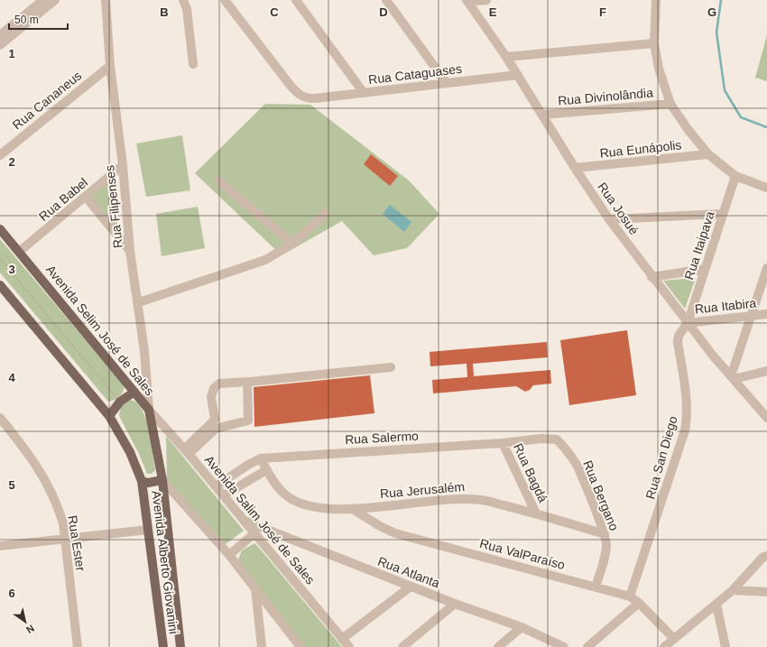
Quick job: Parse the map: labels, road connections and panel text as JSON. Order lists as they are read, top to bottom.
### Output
{
  "streets": {
    "main road": ["Avenida Selim José de Sales", "Avenida Alberto Giovanini"],
    "street": [
      "Rua Cataguases",
      "Rua Divinolândia",
      "Rua Cananeus",
      "Rua Eunápolis",
      "Rua Babel",
      "Rua Filipenses",
      "Rua Josué",
      "Rua Itaipava",
      "Rua Itabira",
      "Rua Salermo",
      "Rua San Diego",
      "Rua Bagdá",
      "Rua Jerusalém",
      "Rua Bergano",
      "Avenida Salim José de Sales",
      "Rua Ester",
      "Rua ValParaíso",
      "Rua Atlanta"
    ]
  },
  "crossings": [
    ["Rua Cataguases", "Rua Josué"],
    ["Rua Divinolândia", "Rua Josué"],
    ["Rua Cananeus", "Rua Filipenses"],
    ["Rua Eunápolis", "Rua Josué"],
    ["Rua Babel", "Rua Filipenses"],
    ["Rua Babel", "Avenida Selim José de Sales"],
    ["Rua Filipenses", "Avenida Selim José de Sales"],
    ["Rua Filipenses", "Avenida Salim José de Sales"],
    ["Rua Josué", "Rua Itaipava"],
    ["Rua Josué", "Rua Itabira"],
    ["Rua Josué", "Rua San Diego"],
    ["Rua Itaipava", "Rua Itabira"],
    ["Rua Itaipava", "Rua San Diego"],
    ["Rua Itabira", "Rua San Diego"],
    ["Avenida Selim José de Sales", "Avenida Salim José de Sales"],
    ["Avenida Selim José de Sales", "Avenida Alberto Giovanini"],
    ["Rua Salermo", "Rua Bagdá"],
    ["Rua Salermo", "Rua Jerusalém"],
    ["Rua Salermo", "Rua Bergano"],
    ["Rua Salermo", "Avenida Salim José de Sales"],
    ["Rua San Diego", "Rua ValParaíso"],
    ["Rua Bagdá", "Rua Jerusalém"],
    ["Rua Jerusalém", "Rua Bergano"],
    ["Rua Jerusalém", "Rua ValParaíso"],
    ["Rua Bergano", "Rua ValParaíso"],
    ["Avenida Salim José de Sales", "Rua Atlanta"]
  ],
  "scale_bar": "50 m",
  "north": "bottom right",
  "grid": {
    "columns": [
      "B",
      "C",
      "D",
      "E",
      "F",
      "G"
    ],
    "rows": [
      "1",
      "2",
      "3",
      "4",
      "5",
      "6"
    ]
  }
}
